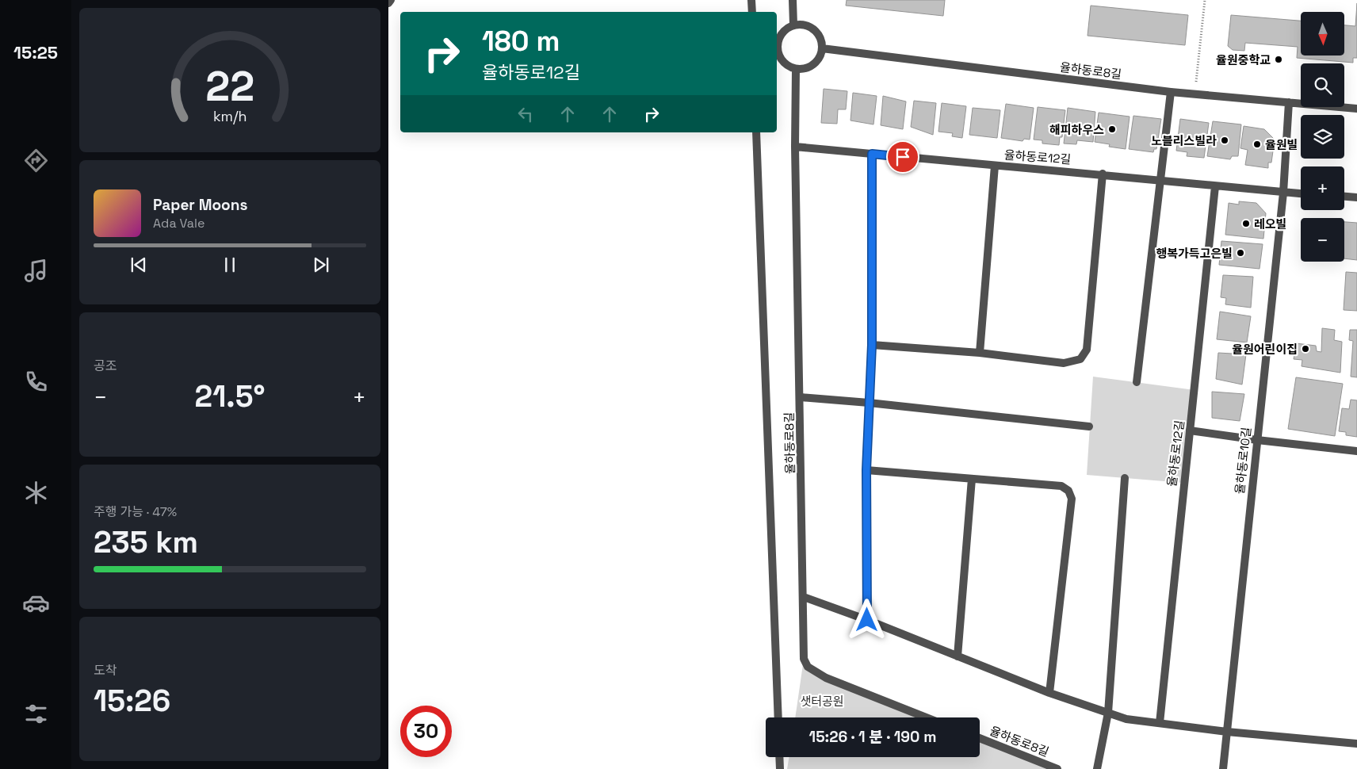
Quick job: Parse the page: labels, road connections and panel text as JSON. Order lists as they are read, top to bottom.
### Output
{
  "streets": {
    "street": ["율하동로8길", "율하동로12길", "율하동로10길"]
  },
  "crossings": [
    ["율하동로8길", "율하동로12길"],
    ["율하동로8길", "율하동로10길"],
    ["율하동로12길", "율하동로10길"]
  ],
  "parks": ["샛터공원"],
  "places": [
    "율원중학교",
    "해피하우스",
    "노블리스빌라",
    "율원빌",
    "레오빌",
    "행복가득고은빌",
    "율원어린이집"
  ],
  "north": "bottom",
  "page": {
    "tabs": "15:25",
    "map_buttons": ["+", "−"],
    "turn": ["180 m", "율하동로12길"],
    "song": ["Paper Moons", "Ada Vale"],
    "tile": [
      "공조",
      ["주행 가능 · 47%", "235 km"],
      ["도착", "15:26"]
    ],
    "heat": ["−", "21.5°", "+"],
    "limit": "30",
    "trip": "15:26 · 1 분 · 190 m",
    "gauge": ["22", "km/h"]
  }
}
